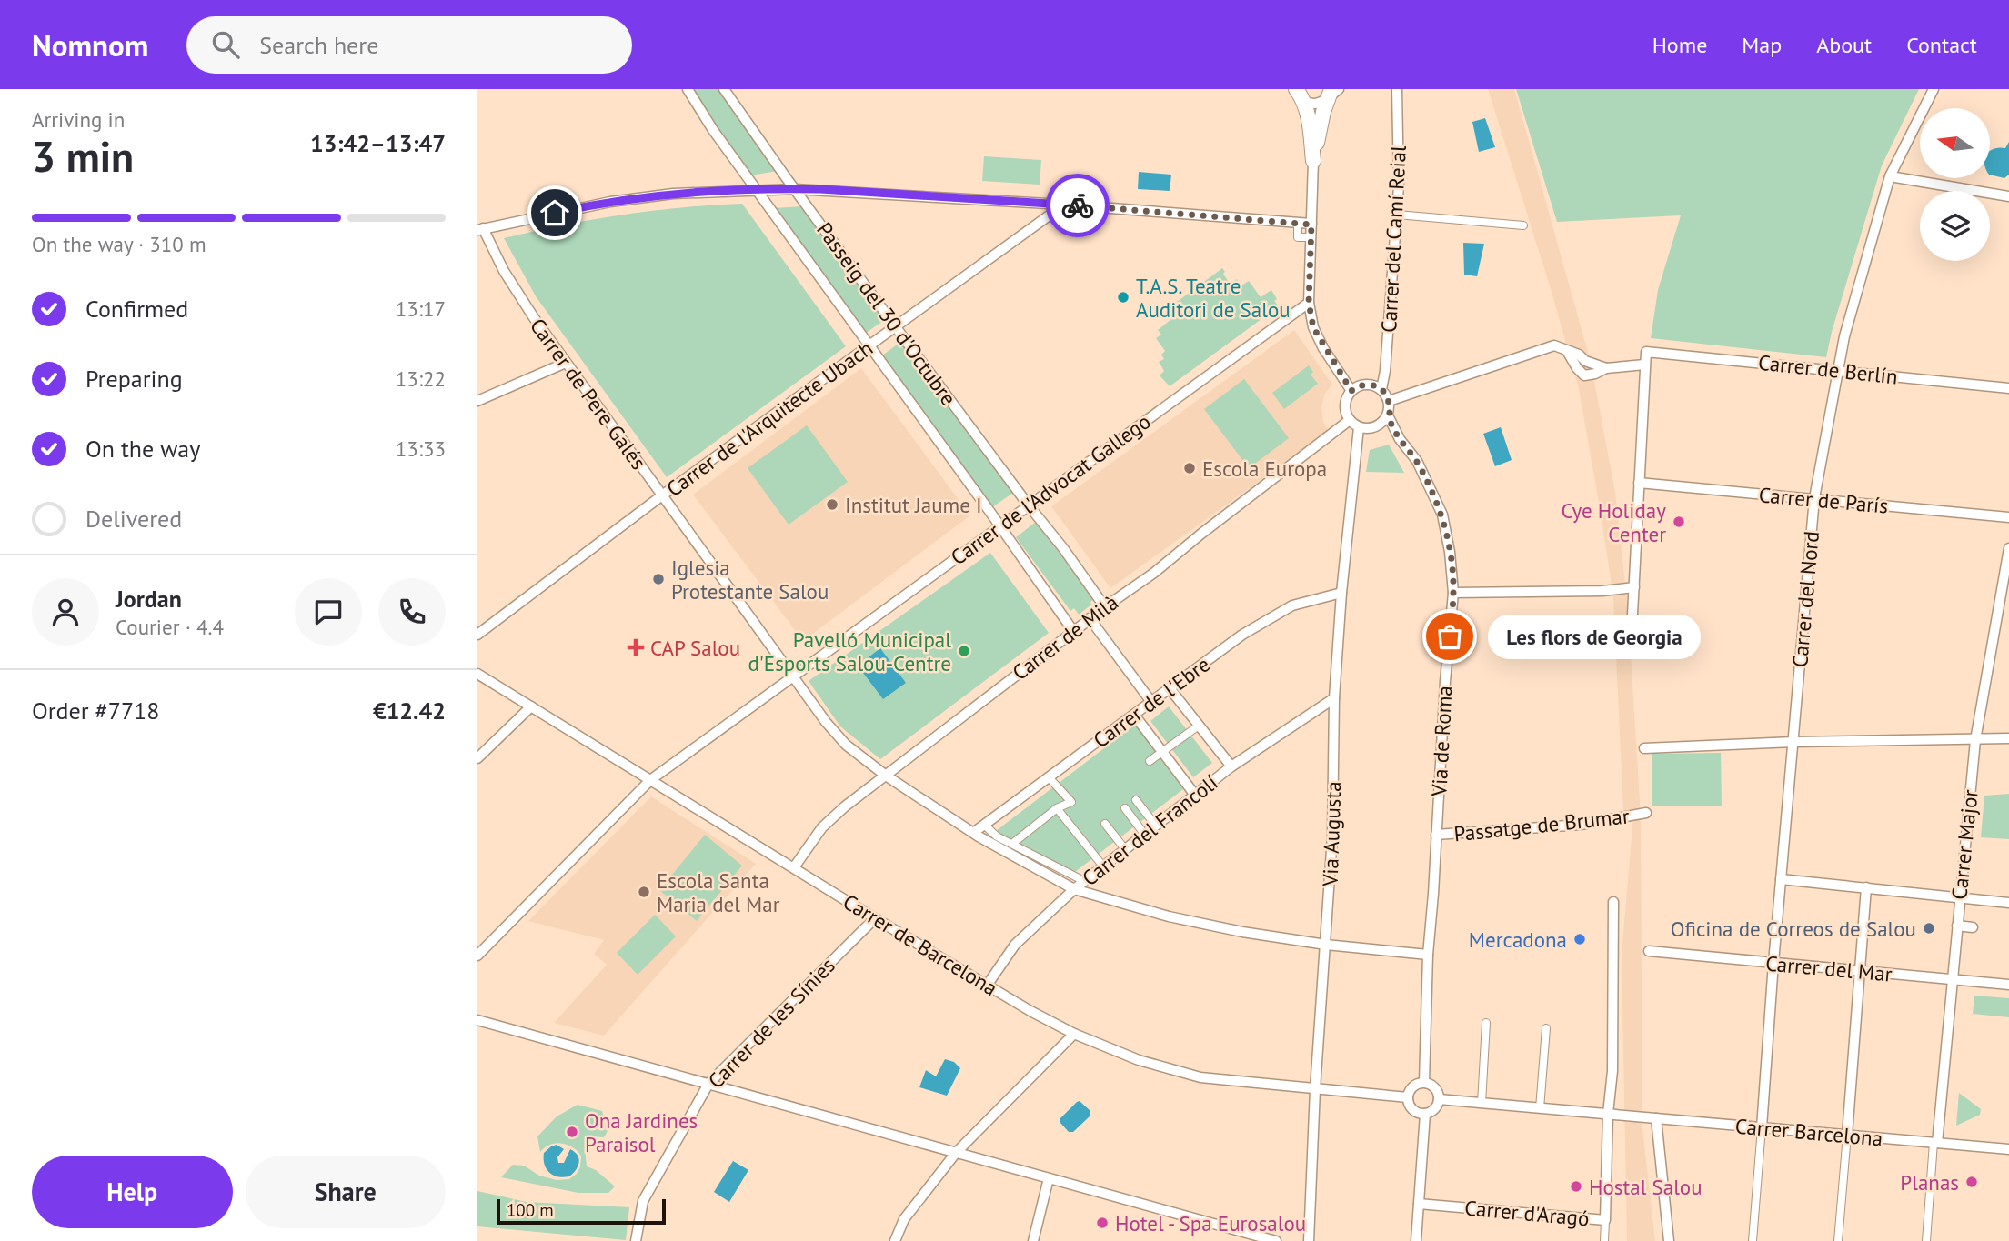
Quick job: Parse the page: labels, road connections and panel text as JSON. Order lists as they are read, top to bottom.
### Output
{
  "streets": {
    "street": [
      "Carrer del Camí Reial",
      "Passeig del 30 d'Octubre",
      "Carrer de Berlín",
      "Carrer de Pere Galés",
      "Carrer de l'Arquitecte Ubach",
      "Carrer de l'Advocat Gallego",
      "Carrer de París",
      "Carrer del Nord",
      "Carrer de Milà",
      "Carrer de l'Ebre",
      "Via de Roma",
      "Passatge de Brumar",
      "Carrer del Francolí",
      "Via Augusta",
      "Carrer Major",
      "Carrer de Barcelona",
      "Carrer del Mar",
      "Carrer de les Sínies",
      "Carrer Barcelona",
      "Carrer d'Aragó"
    ]
  },
  "crossings": [
    ["Carrer del Camí Reial", "Carrer de Milà"],
    ["Carrer del Camí Reial", "Via de Roma"],
    ["Carrer del Camí Reial", "Via Augusta"],
    ["Passeig del 30 d'Octubre", "Carrer de l'Arquitecte Ubach"],
    ["Passeig del 30 d'Octubre", "Carrer de l'Advocat Gallego"],
    ["Passeig del 30 d'Octubre", "Carrer de Milà"],
    ["Carrer de Berlín", "Carrer del Nord"],
    ["Carrer de Pere Galés", "Carrer de l'Arquitecte Ubach"],
    ["Carrer de Pere Galés", "Carrer de l'Advocat Gallego"],
    ["Carrer de Pere Galés", "Carrer de Milà"],
    ["Carrer de Pere Galés", "Carrer de l'Ebre"],
    ["Carrer de Pere Galés", "Via de Roma"],
    ["Carrer de Pere Galés", "Carrer del Francolí"],
    ["Carrer de Pere Galés", "Via Augusta"],
    ["Carrer de l'Advocat Gallego", "Carrer de Barcelona"],
    ["Carrer de París", "Carrer del Nord"],
    ["Carrer del Nord", "Carrer del Mar"],
    ["Carrer del Nord", "Carrer Barcelona"],
    ["Carrer de Milà", "Via de Roma"],
    ["Carrer de Milà", "Via Augusta"],
    ["Carrer de Milà", "Carrer de Barcelona"],
    ["Carrer de l'Ebre", "Via Augusta"],
    ["Via de Roma", "Passatge de Brumar"],
    ["Via de Roma", "Via Augusta"],
    ["Via de Roma", "Carrer de Barcelona"],
    ["Carrer del Francolí", "Via Augusta"],
    ["Carrer del Francolí", "Carrer de Barcelona"],
    ["Via Augusta", "Carrer de Barcelona"],
    ["Carrer Major", "Carrer del Mar"],
    ["Carrer Major", "Carrer Barcelona"],
    ["Carrer de Barcelona", "Carrer de les Sínies"],
    ["Carrer Barcelona", "Carrer d'Aragó"]
  ],
  "places": {
    "other": [
      "T.A.S. Teatre Auditori de Salou",
      "Escola Europa",
      "Institut Jaume I",
      "Cye Holiday Center",
      "Iglesia Protestante Salou",
      "Les flors de Georgia",
      "Pavelló Municipal d'Esports Salou-Centre",
      "Escola Santa Maria del Mar",
      "Oficina de Correos de Salou",
      "Mercadona",
      "Ona Jardines Paraisol",
      "Planas",
      "Hostal Salou",
      "Hotel - Spa Eurosalou"
    ],
    "health": ["CAP Salou"]
  },
  "scale_bar": "100 m",
  "north": "left",
  "page": {
    "header": "Nomnom",
    "search": "Search here",
    "nav": [
      "Home",
      "Map",
      "About",
      "Contact"
    ],
    "heading": ["3 min", "Arriving in", "13:42–13:47"],
    "panel": [
      "Jordan",
      "Courier · 4.4",
      "Order #7718",
      "€12.42"
    ],
    "bar": "On the way · 310 m",
    "list": [
      ["Confirmed", "13:17"],
      ["Preparing", "13:22"],
      ["On the way", "13:33"],
      "Delivered"
    ],
    "bubble": "Les flors de Georgia",
    "buttons": ["Help", "Share"],
    "scale": "100 m"
  }
}
